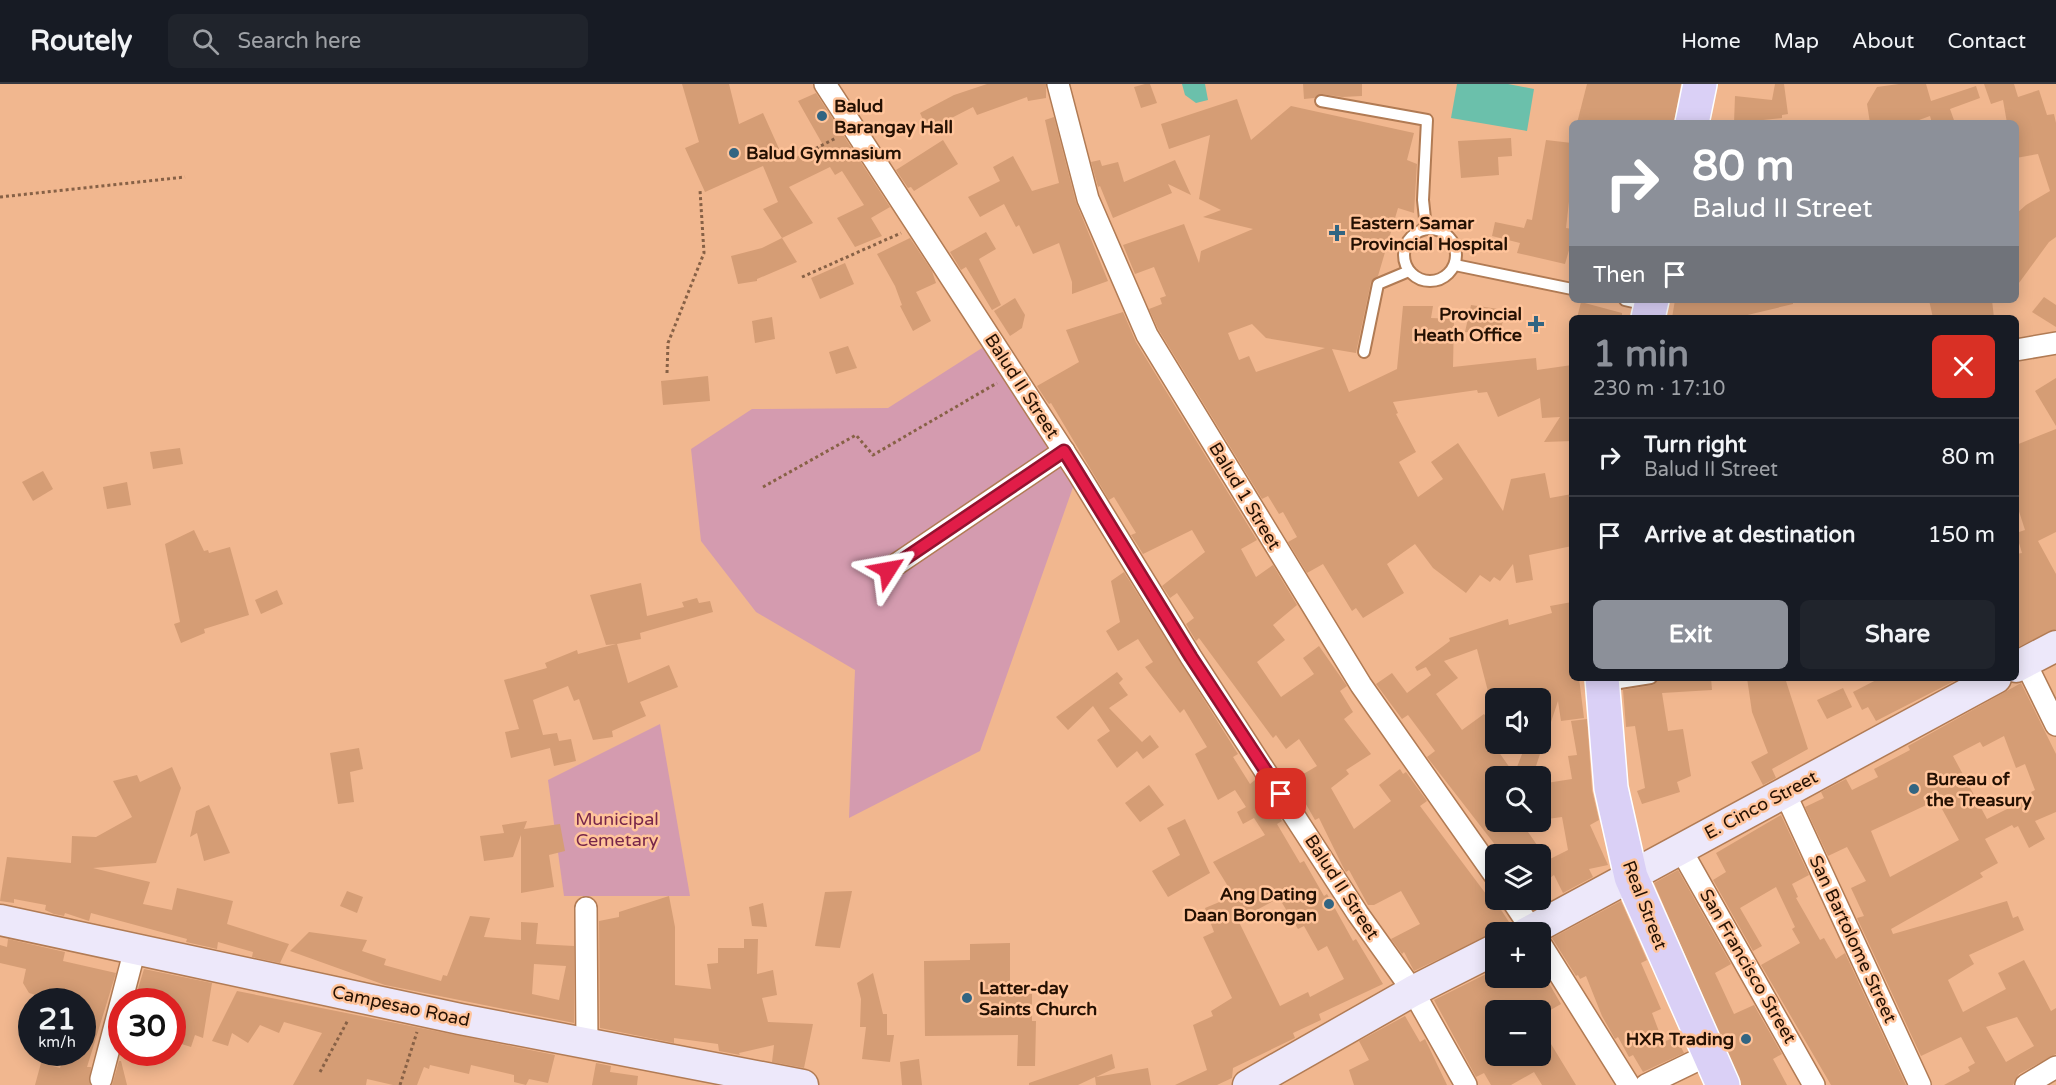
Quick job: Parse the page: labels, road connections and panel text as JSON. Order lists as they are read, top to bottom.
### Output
{
  "streets": {
    "main road": ["Real Street"],
    "street": [
      "Balud II Street",
      "Balud 1 Street",
      "E. Cinco Street",
      "San Bartolome Street",
      "San Francisco Street",
      "Campesao Road"
    ]
  },
  "crossings": [
    ["E. Cinco Street", "Real Street"],
    ["E. Cinco Street", "San Bartolome Street"],
    ["E. Cinco Street", "San Francisco Street"]
  ],
  "parks": ["Municipal Cemetary"],
  "places": {
    "other": [
      "Balud Barangay Hall",
      "Balud Gymnasium",
      "Bureau of the Treasury",
      "Ang Dating Daan Borongan",
      "Latter-day Saints Church",
      "HXR Trading"
    ],
    "health": ["Eastern Samar Provincial Hospital", "Provincial Heath Office"]
  },
  "page": {
    "header": "Routely",
    "search": "Search here",
    "nav": [
      "Home",
      "Map",
      "About",
      "Contact"
    ],
    "turn": ["80 m", "Balud II Street"],
    "then": "Then",
    "heading": ["1 min", "230 m · 17:10"],
    "list": [
      {
        "name": "Turn right",
        "note": "Balud II Street",
        "value": "80 m"
      },
      {
        "name": "Arrive at destination",
        "value": "150 m"
      }
    ],
    "buttons": ["Exit", "Share"],
    "map_buttons": ["+", "−"],
    "speed": "21 km/h",
    "limit": "30"
  }
}
